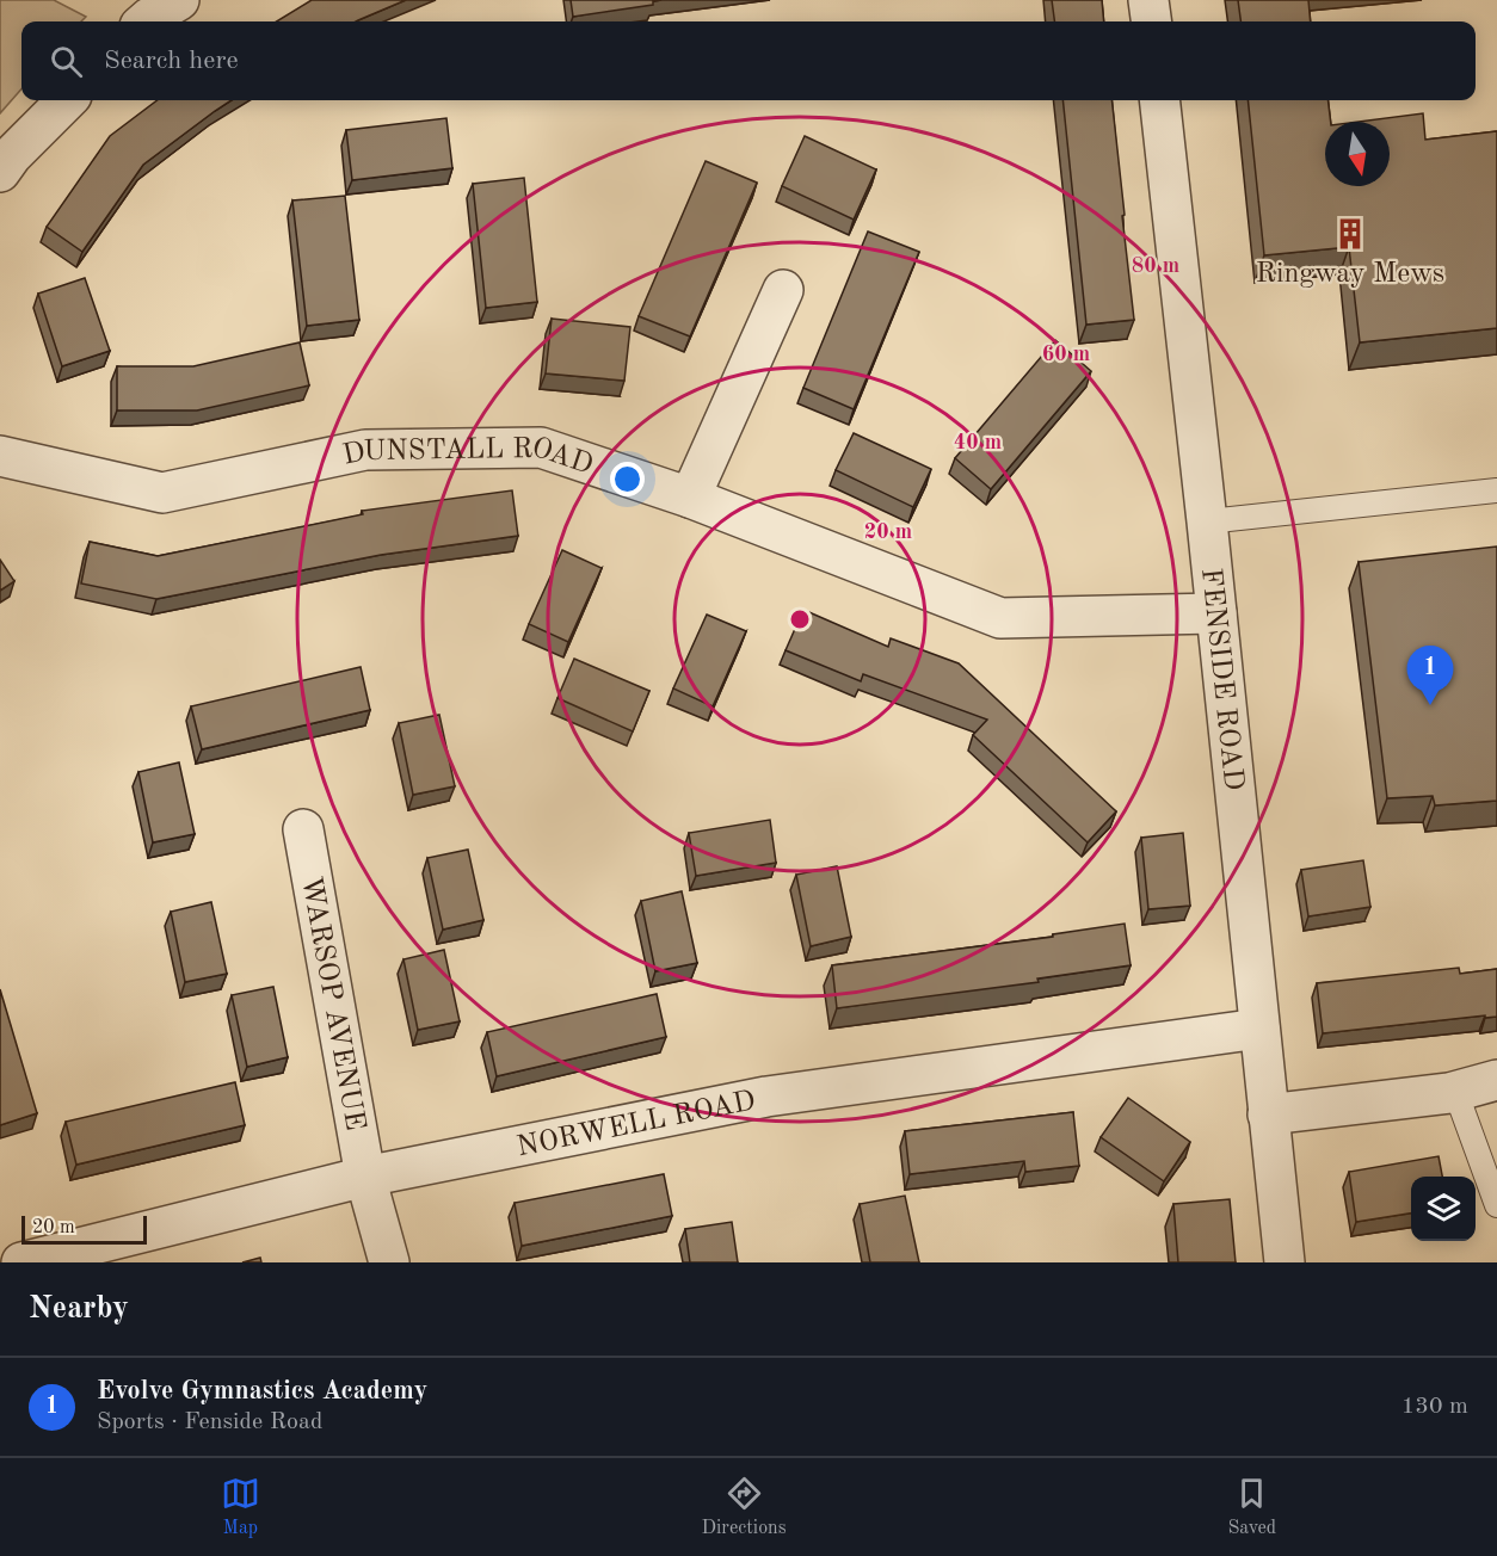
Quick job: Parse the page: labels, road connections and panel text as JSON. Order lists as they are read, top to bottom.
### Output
{
  "streets": {
    "street": [
      "DUNSTALL ROAD",
      "FENSIDE ROAD",
      "WARSOP AVENUE",
      "NORWELL ROAD"
    ]
  },
  "crossings": [
    ["DUNSTALL ROAD", "FENSIDE ROAD"],
    ["FENSIDE ROAD", "NORWELL ROAD"],
    ["WARSOP AVENUE", "NORWELL ROAD"]
  ],
  "places": {
    "building": ["Ringway Mews"]
  },
  "scale_bar": "20 m",
  "north": "bottom",
  "page": {
    "search": "Search here",
    "pins": "1",
    "scale": "20 m",
    "heading": "Nearby",
    "list": [
      {
        "mark": "1",
        "name": "Evolve Gymnastics Academy",
        "note": "Sports · Fenside Road",
        "value": "130 m"
      }
    ],
    "nav": ["Map", "Directions", "Saved"]
  },
  "rings": [
    "80 m",
    "60 m",
    "40 m",
    "20 m"
  ]
}
